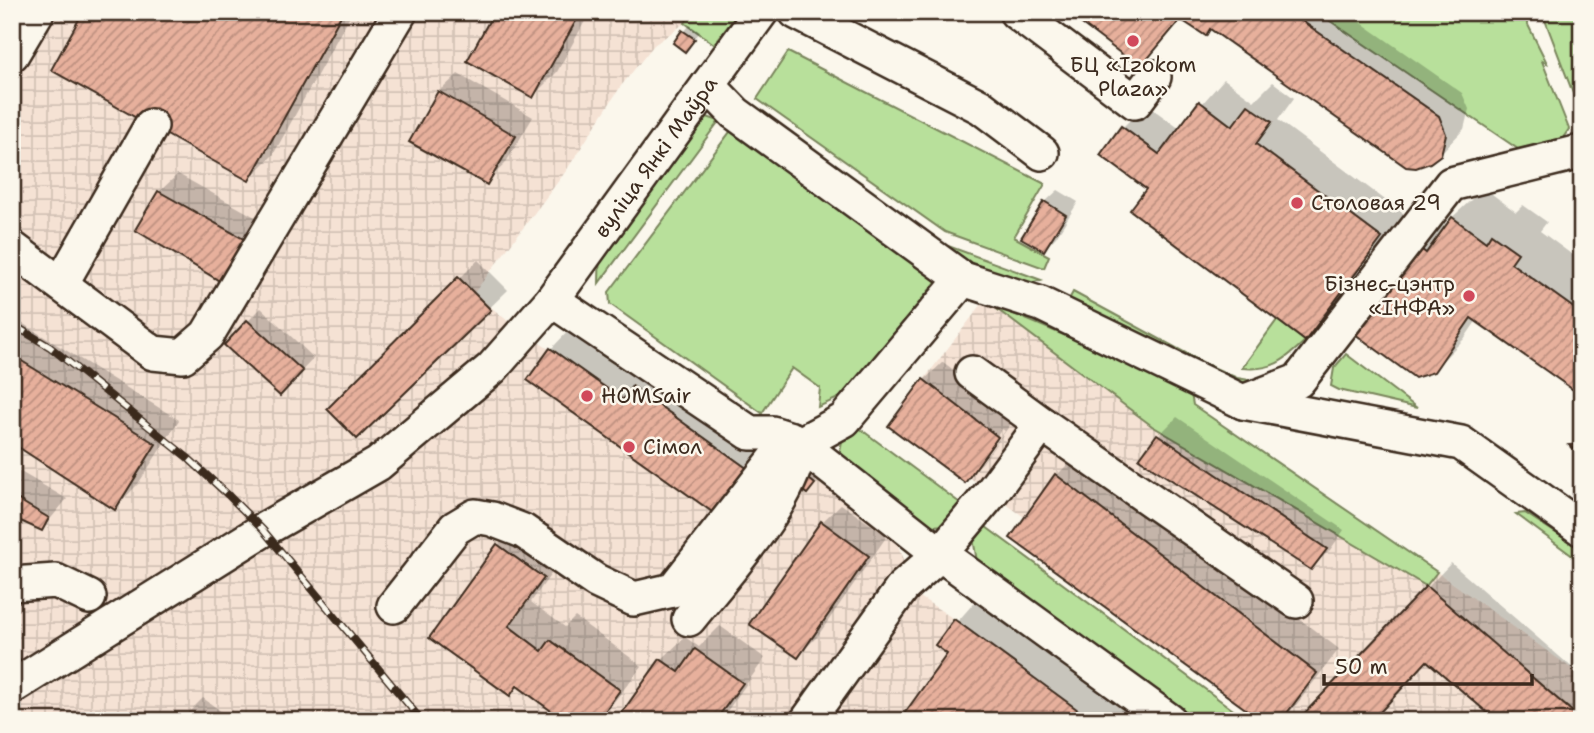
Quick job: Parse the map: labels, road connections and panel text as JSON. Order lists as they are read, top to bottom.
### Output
{
  "streets": {
    "street": ["вуліца Янкі Маўра"]
  },
  "places": [
    "БЦ «Izokom Plaza»",
    "Столовая 29",
    "Бізнес-цэнтр «ІНФА»",
    "HOMSair",
    "Сімол"
  ],
  "scale_bar": "50 m"
}
